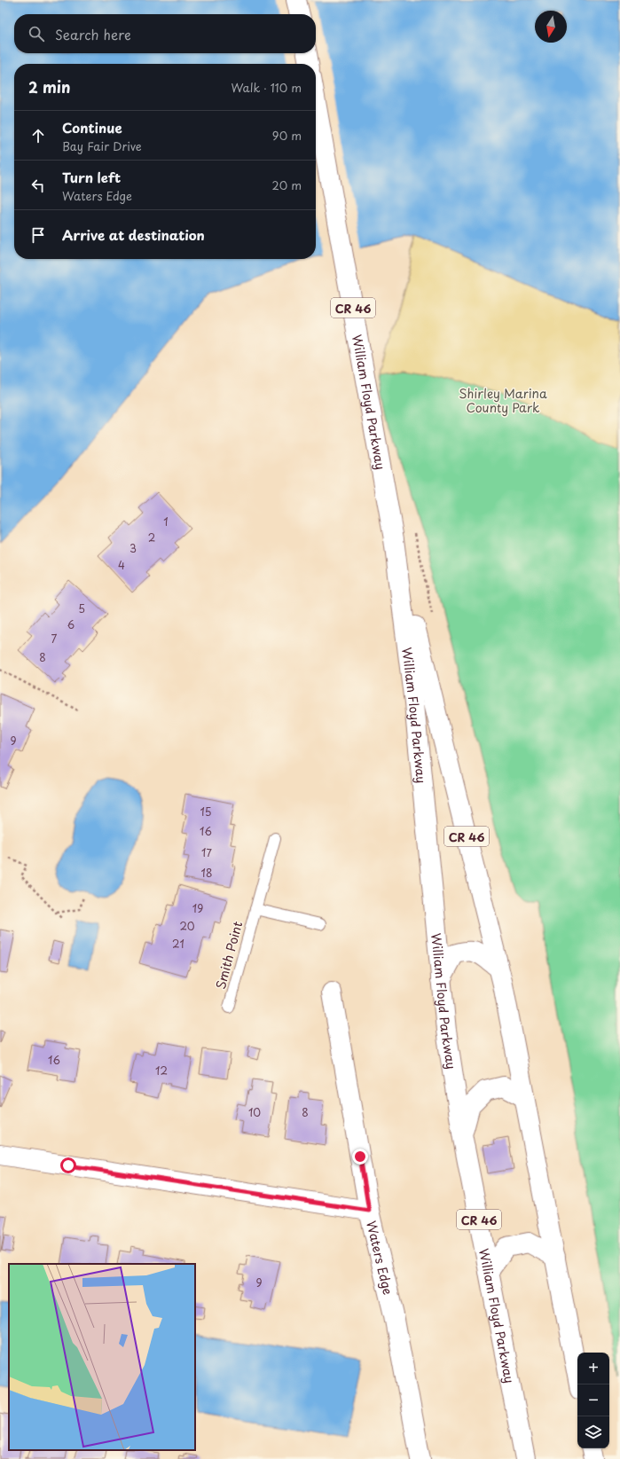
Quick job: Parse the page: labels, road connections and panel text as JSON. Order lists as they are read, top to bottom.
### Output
{
  "streets": {
    "main road": ["CR 46", "William Floyd Parkway", "Waters Edge"],
    "lane": ["Smith Point"]
  },
  "parks": ["Shirley Marina County Park"],
  "house_numbers": [
    "1",
    "2",
    "3",
    "4",
    "5",
    "6",
    "7",
    "8",
    "9",
    "15",
    "16",
    "17",
    "18",
    "19",
    "20",
    "21",
    "16",
    "12",
    "10",
    "8",
    "9"
  ],
  "north": "bottom",
  "page": {
    "search": "Search here",
    "heading": ["2 min", "Walk · 110 m"],
    "list": [
      ["Continue", "Bay Fair Drive", "90 m"],
      ["Turn left", "Waters Edge", "20 m"],
      "Arrive at destination"
    ],
    "map_buttons": ["+", "−"]
  }
}
